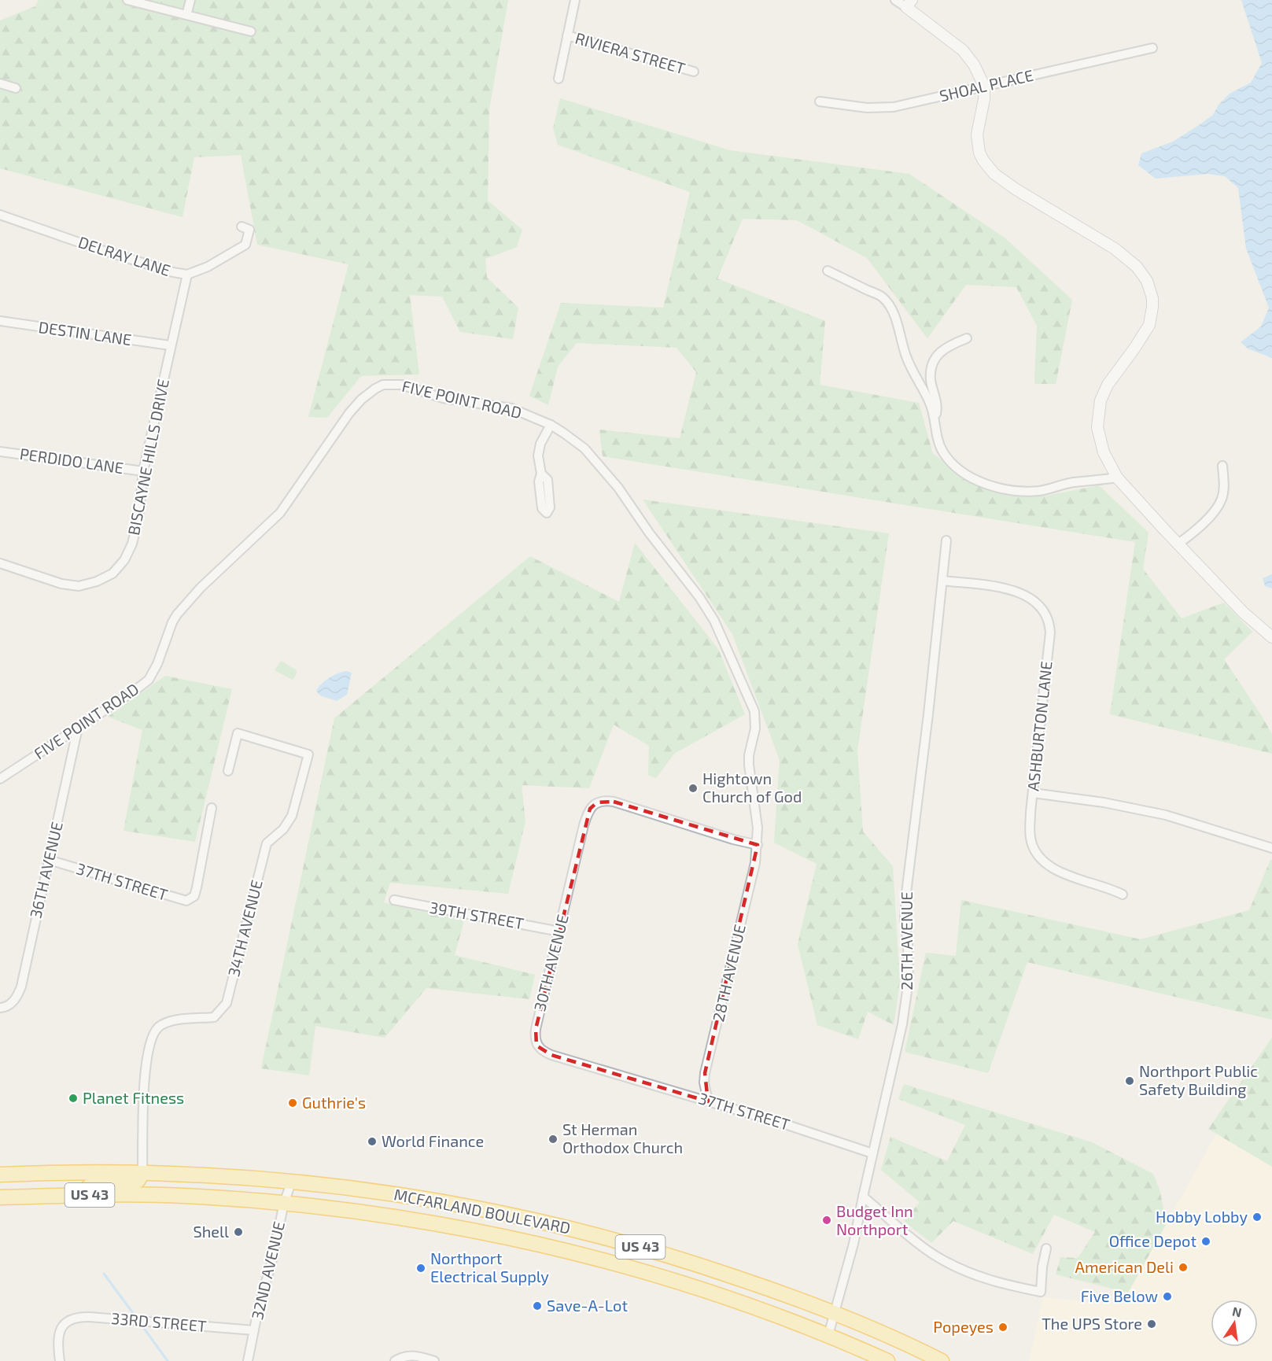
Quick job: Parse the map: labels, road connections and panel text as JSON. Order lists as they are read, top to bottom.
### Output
{
  "streets": {
    "highway": ["US 43", "MCFARLAND BOULEVARD"],
    "street": [
      "RIVIERA STREET",
      "SHOAL PLACE",
      "DELRAY LANE",
      "DESTIN LANE",
      "FIVE POINT ROAD",
      "BISCAYNE HILLS DRIVE",
      "PERDIDO LANE",
      "ASHBURTON LANE",
      "36TH AVENUE",
      "37TH STREET",
      "39TH STREET",
      "34TH AVENUE",
      "26TH AVENUE",
      "30TH AVENUE",
      "28TH AVENUE",
      "32ND AVENUE",
      "33RD STREET"
    ]
  },
  "crossings": [
    ["DELRAY LANE", "BISCAYNE HILLS DRIVE"],
    ["DESTIN LANE", "BISCAYNE HILLS DRIVE"],
    ["FIVE POINT ROAD", "36TH AVENUE"],
    ["FIVE POINT ROAD", "30TH AVENUE"],
    ["FIVE POINT ROAD", "28TH AVENUE"],
    ["BISCAYNE HILLS DRIVE", "PERDIDO LANE"],
    ["ASHBURTON LANE", "26TH AVENUE"],
    ["36TH AVENUE", "37TH STREET"],
    ["37TH STREET", "26TH AVENUE"],
    ["37TH STREET", "30TH AVENUE"],
    ["37TH STREET", "28TH AVENUE"],
    ["39TH STREET", "30TH AVENUE"],
    ["34TH AVENUE", "MCFARLAND BOULEVARD"],
    ["26TH AVENUE", "MCFARLAND BOULEVARD"],
    ["30TH AVENUE", "28TH AVENUE"],
    ["MCFARLAND BOULEVARD", "32ND AVENUE"],
    ["32ND AVENUE", "33RD STREET"]
  ],
  "places": [
    "Hightown Church of God",
    "Northport Public Safety Building",
    "Planet Fitness",
    "Guthrie's",
    "St Herman Orthodox Church",
    "World Finance",
    "Hobby Lobby",
    "Budget Inn Northport",
    "Shell",
    "Office Depot",
    "American Deli",
    "Northport Electrical Supply",
    "Five Below",
    "Save-A-Lot",
    "The UPS Store",
    "Popeyes"
  ],
  "north": "top"
}
